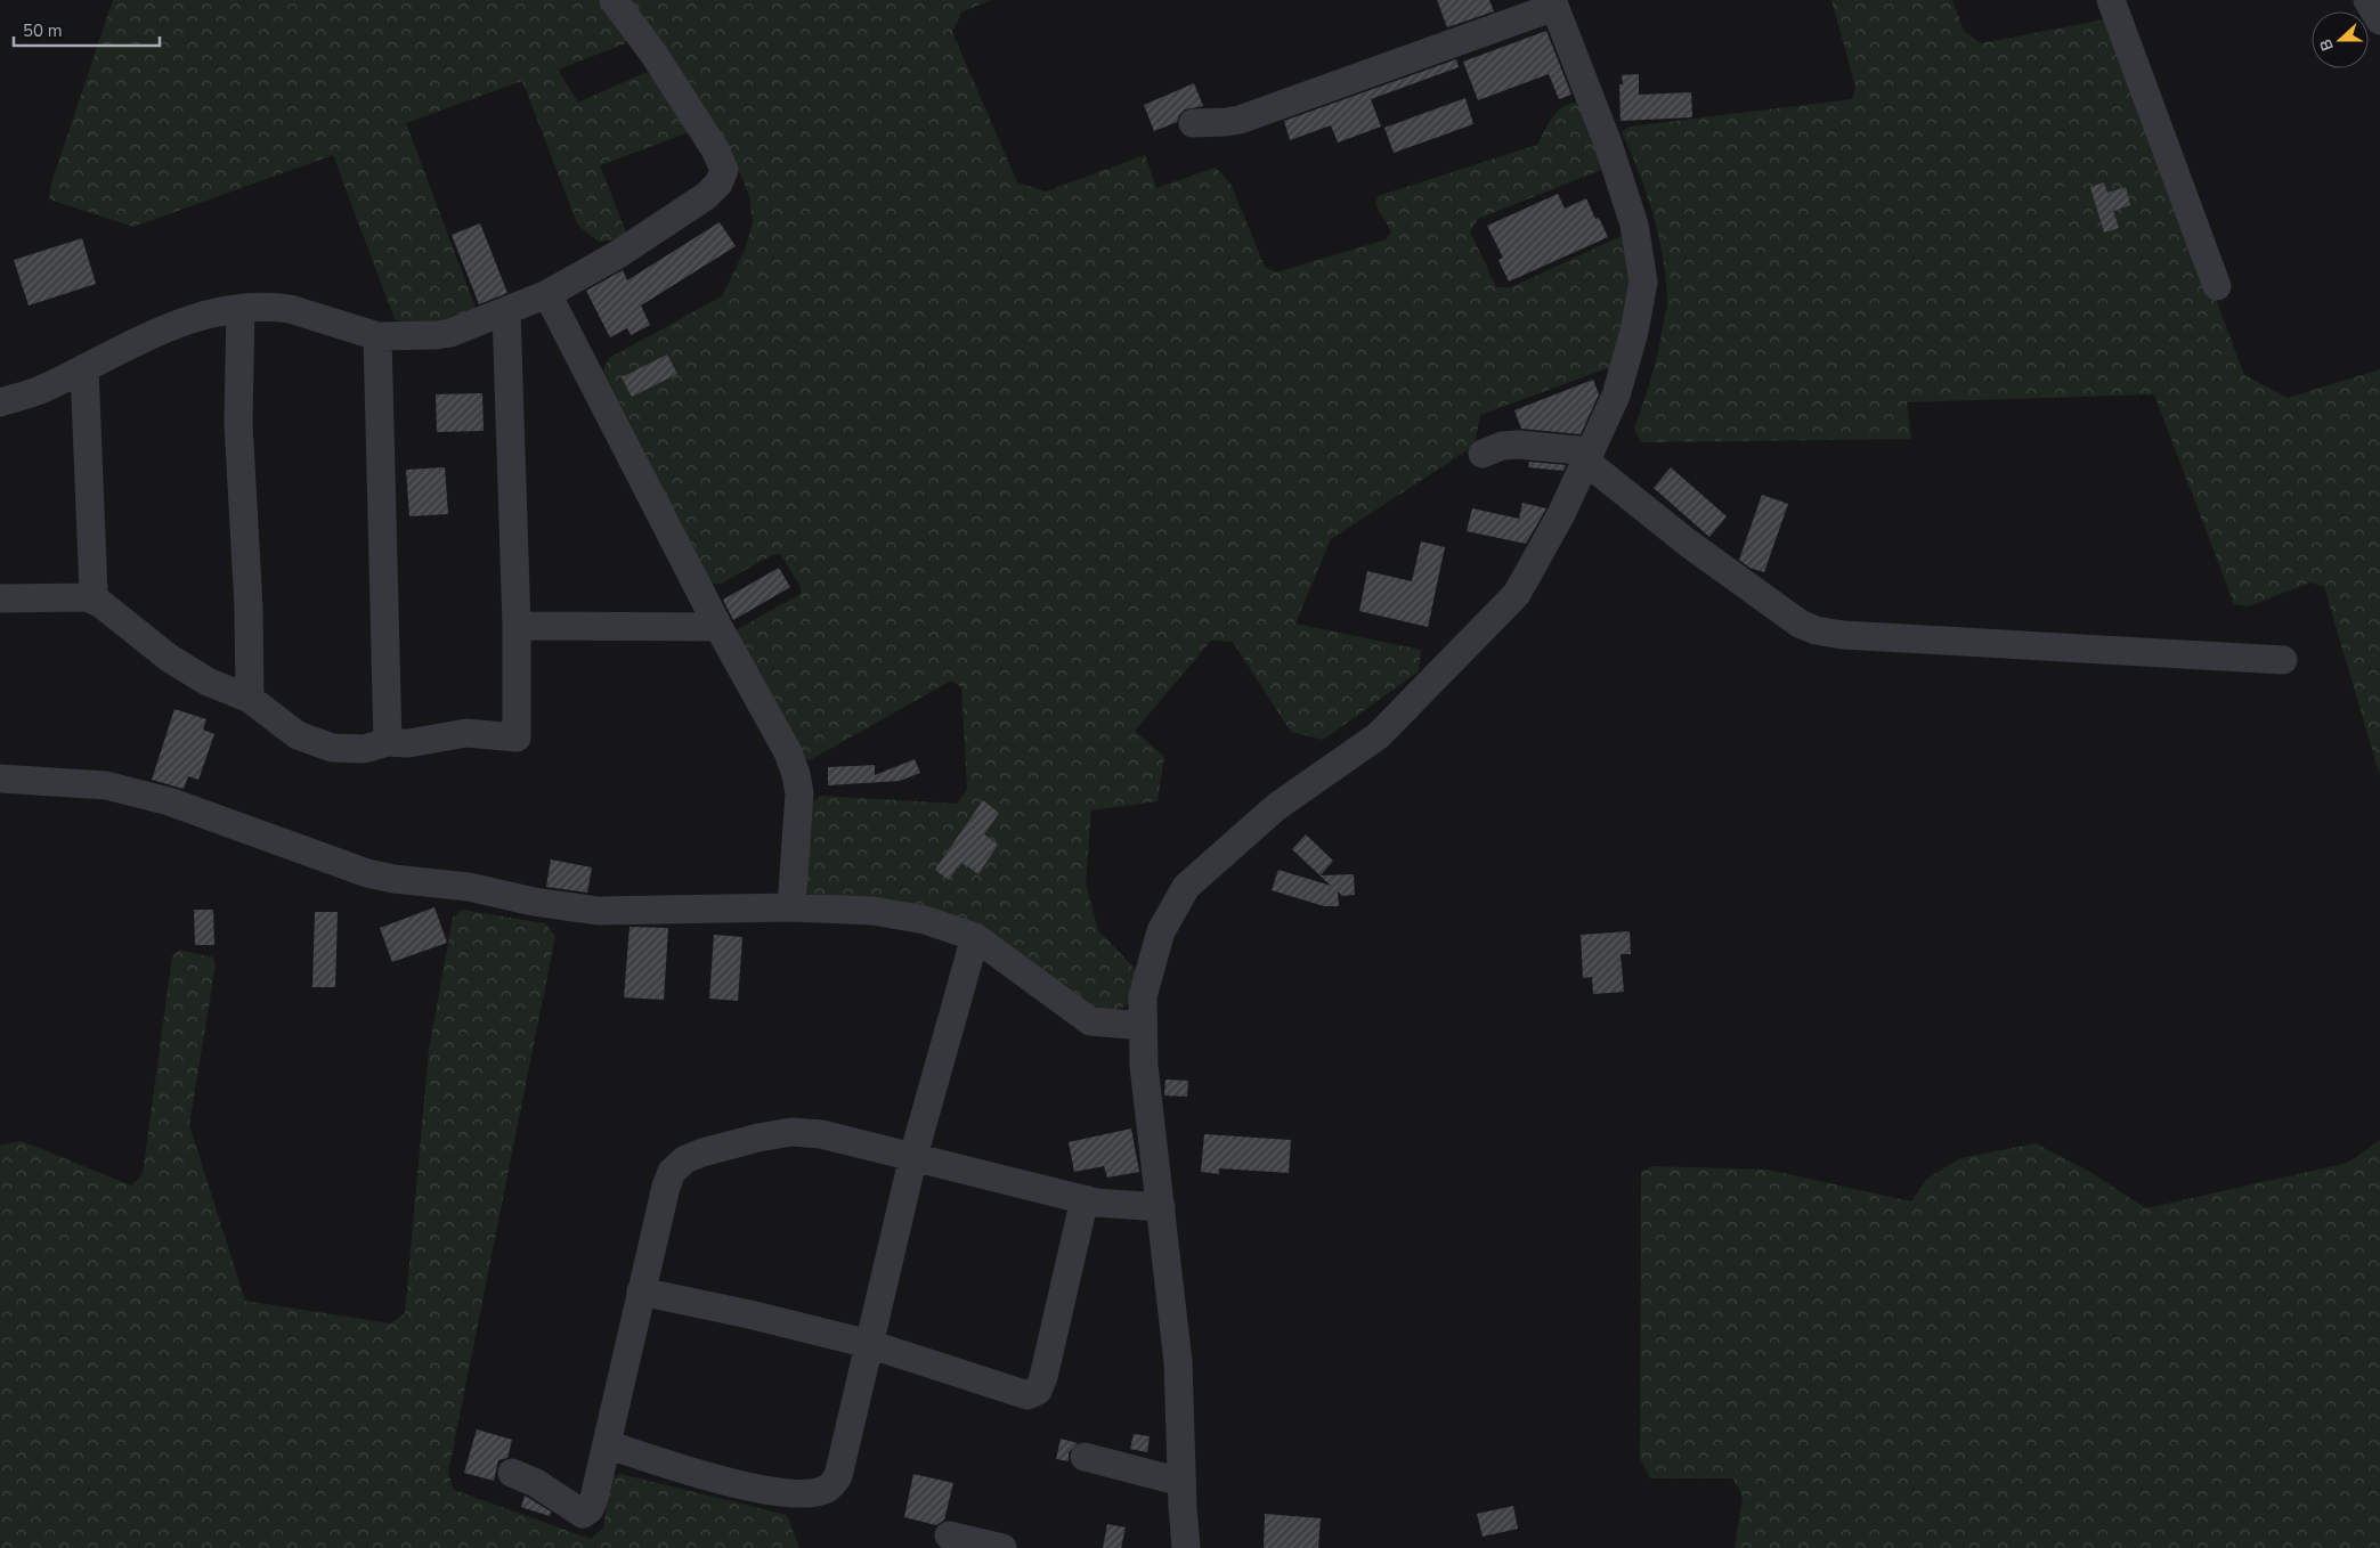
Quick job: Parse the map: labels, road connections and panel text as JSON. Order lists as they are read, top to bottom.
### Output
{
  "scale_bar": "50 m",
  "north": "left"
}
